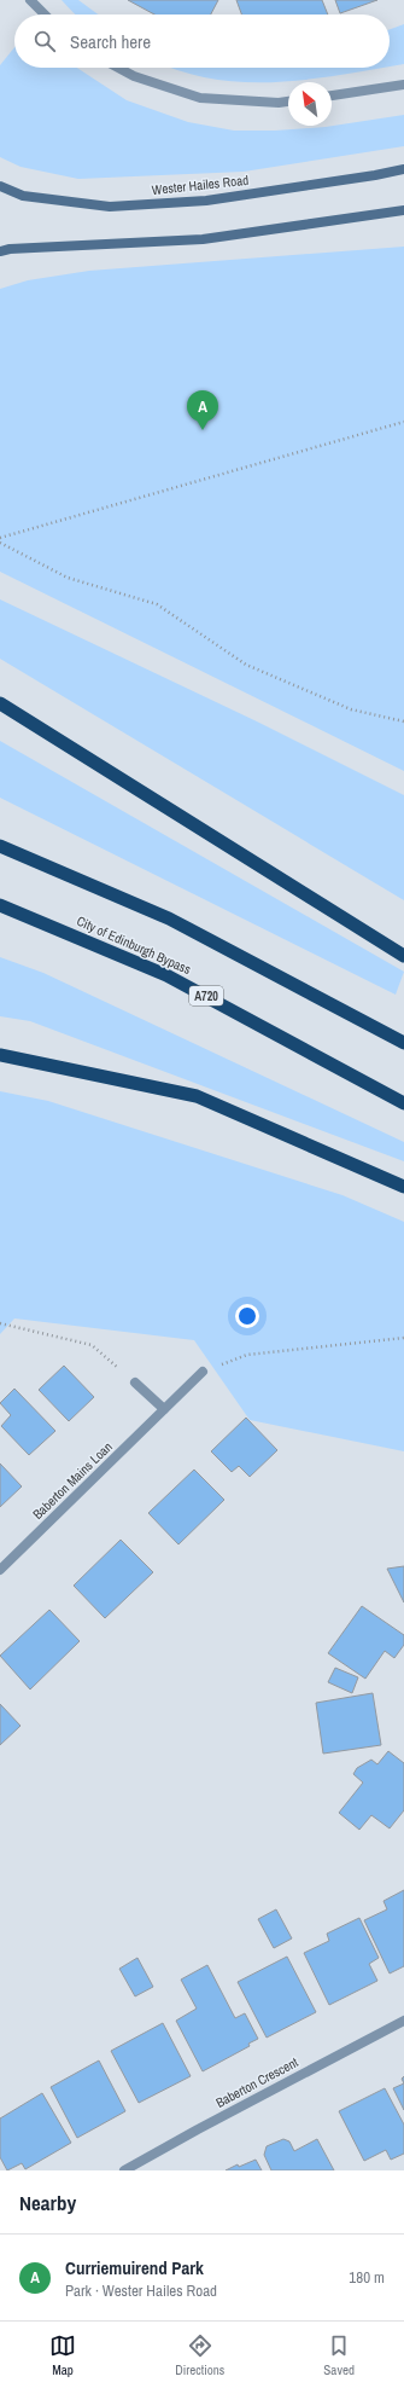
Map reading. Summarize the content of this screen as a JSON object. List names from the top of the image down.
{
  "streets": {
    "highway": ["City of Edinburgh Bypass", "A720"],
    "main road": ["Wester Hailes Road"],
    "street": ["Baberton Mains Loan", "Baberton Crescent"]
  },
  "north": "top left",
  "page": {
    "search": "Search here",
    "pins": "A",
    "heading": "Nearby",
    "list": [
      {
        "mark": "A",
        "name": "Curriemuirend Park",
        "note": "Park · Wester Hailes Road",
        "value": "180 m"
      }
    ],
    "nav": ["Map", "Directions", "Saved"]
  }
}
